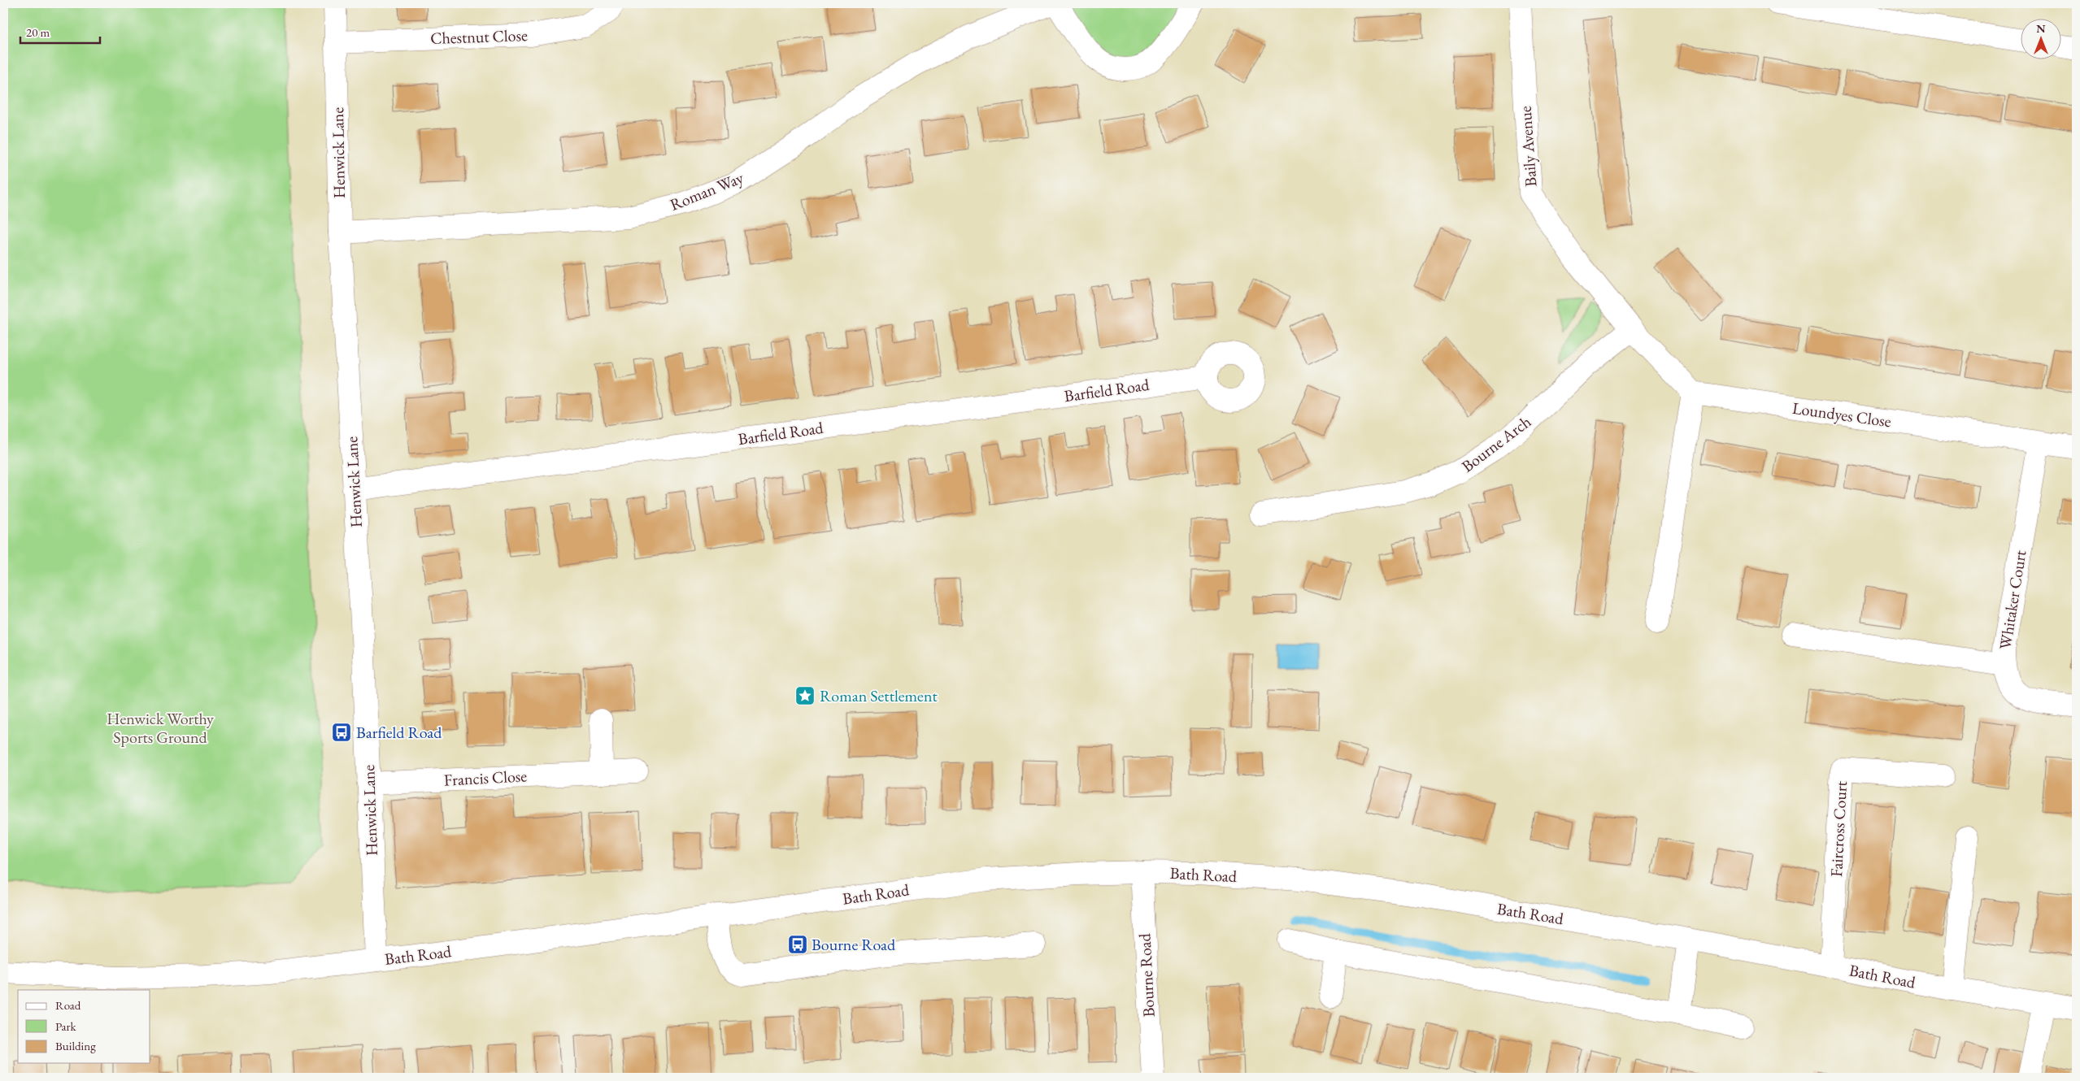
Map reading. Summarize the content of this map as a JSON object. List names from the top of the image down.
{
  "streets": {
    "street": [
      "Chestnut Close",
      "Baily Avenue",
      "Henwick Lane",
      "Roman Way",
      "Barfield Road",
      "Loundyes Close",
      "Bourne Arch",
      "Whitaker Court",
      "Francis Close",
      "Faircross Court",
      "Bath Road",
      "Bourne Road"
    ]
  },
  "crossings": [
    ["Chestnut Close", "Henwick Lane"],
    ["Baily Avenue", "Bourne Arch"],
    ["Henwick Lane", "Roman Way"],
    ["Henwick Lane", "Barfield Road"],
    ["Henwick Lane", "Francis Close"],
    ["Henwick Lane", "Bath Road"],
    ["Loundyes Close", "Whitaker Court"],
    ["Faircross Court", "Bath Road"],
    ["Bath Road", "Bourne Road"]
  ],
  "parks": ["Henwick Worthy Sports Ground"],
  "places": {
    "place": ["Roman Settlement"],
    "bus stop": ["Barfield Road", "Bourne Road"]
  },
  "legend": ["Road", "Park", "Building"],
  "scale_bar": "20 m",
  "north": "top"
}
